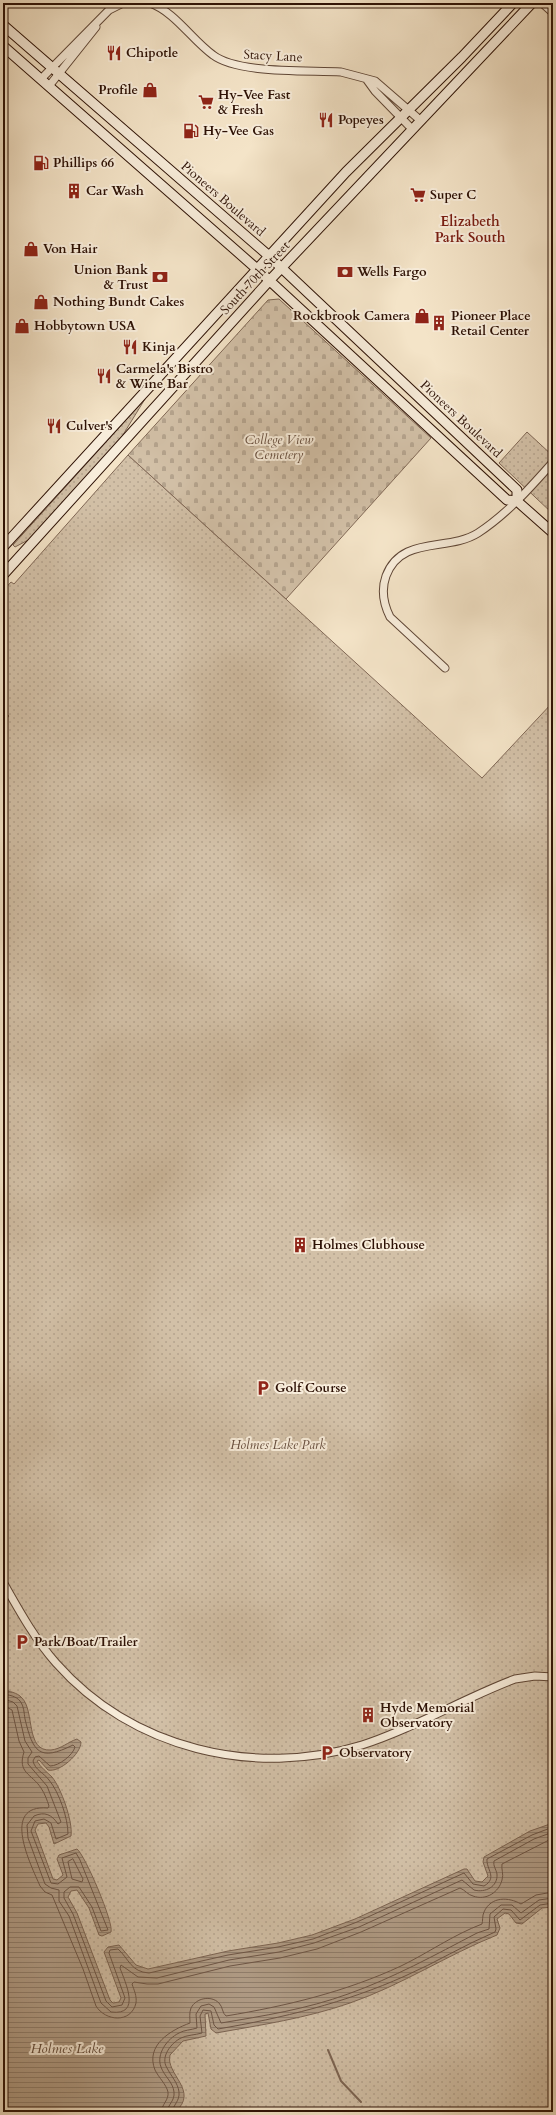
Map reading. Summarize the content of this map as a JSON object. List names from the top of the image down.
{
  "streets": {
    "main road": ["Pioneers Boulevard", "South 70th Street"],
    "street": ["Stacy Lane"]
  },
  "crossings": [
    ["Stacy Lane", "South 70th Street"],
    ["Pioneers Boulevard", "South 70th Street"]
  ],
  "districts": ["Elizabeth Park South"],
  "water": ["Holmes Lake"],
  "parks": ["College View Cemetery", "Holmes Lake Park"],
  "places": {
    "restaurant": [
      "Chipotle",
      "Popeyes",
      "Kinja",
      "Carmela's Bistro & Wine Bar",
      "Culver's"
    ],
    "shop": [
      "Profile",
      "Von Hair",
      "Nothing Bundt Cakes",
      "Rockbrook Camera",
      "Hobbytown USA"
    ],
    "supermarket": ["Hy-Vee Fast & Fresh", "Super C"],
    "fuel station": ["Hy-Vee Gas", "Phillips 66"],
    "building": [
      "Car Wash",
      "Pioneer Place Retail Center",
      "Holmes Clubhouse",
      "Hyde Memorial Observatory"
    ],
    "bank": ["Wells Fargo", "Union Bank & Trust"],
    "parking": ["Golf Course", "Park/Boat/Trailer", "Observatory"]
  }
}
